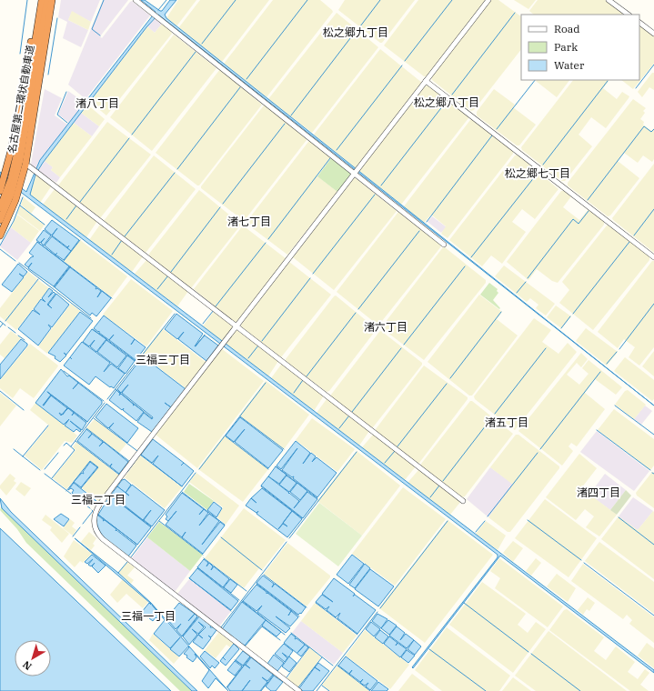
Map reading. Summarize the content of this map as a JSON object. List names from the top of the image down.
{
  "streets": {
    "highway": ["名古屋第二環状自動車道"]
  },
  "districts": [
    "松之郷九丁目",
    "松之郷八丁目",
    "渚八丁目",
    "松之郷七丁目",
    "渚七丁目",
    "渚六丁目",
    "三福三丁目",
    "渚五丁目",
    "渚四丁目",
    "三福二丁目",
    "三福一丁目"
  ],
  "legend": ["Road", "Park", "Water"],
  "north": "bottom left"
}
